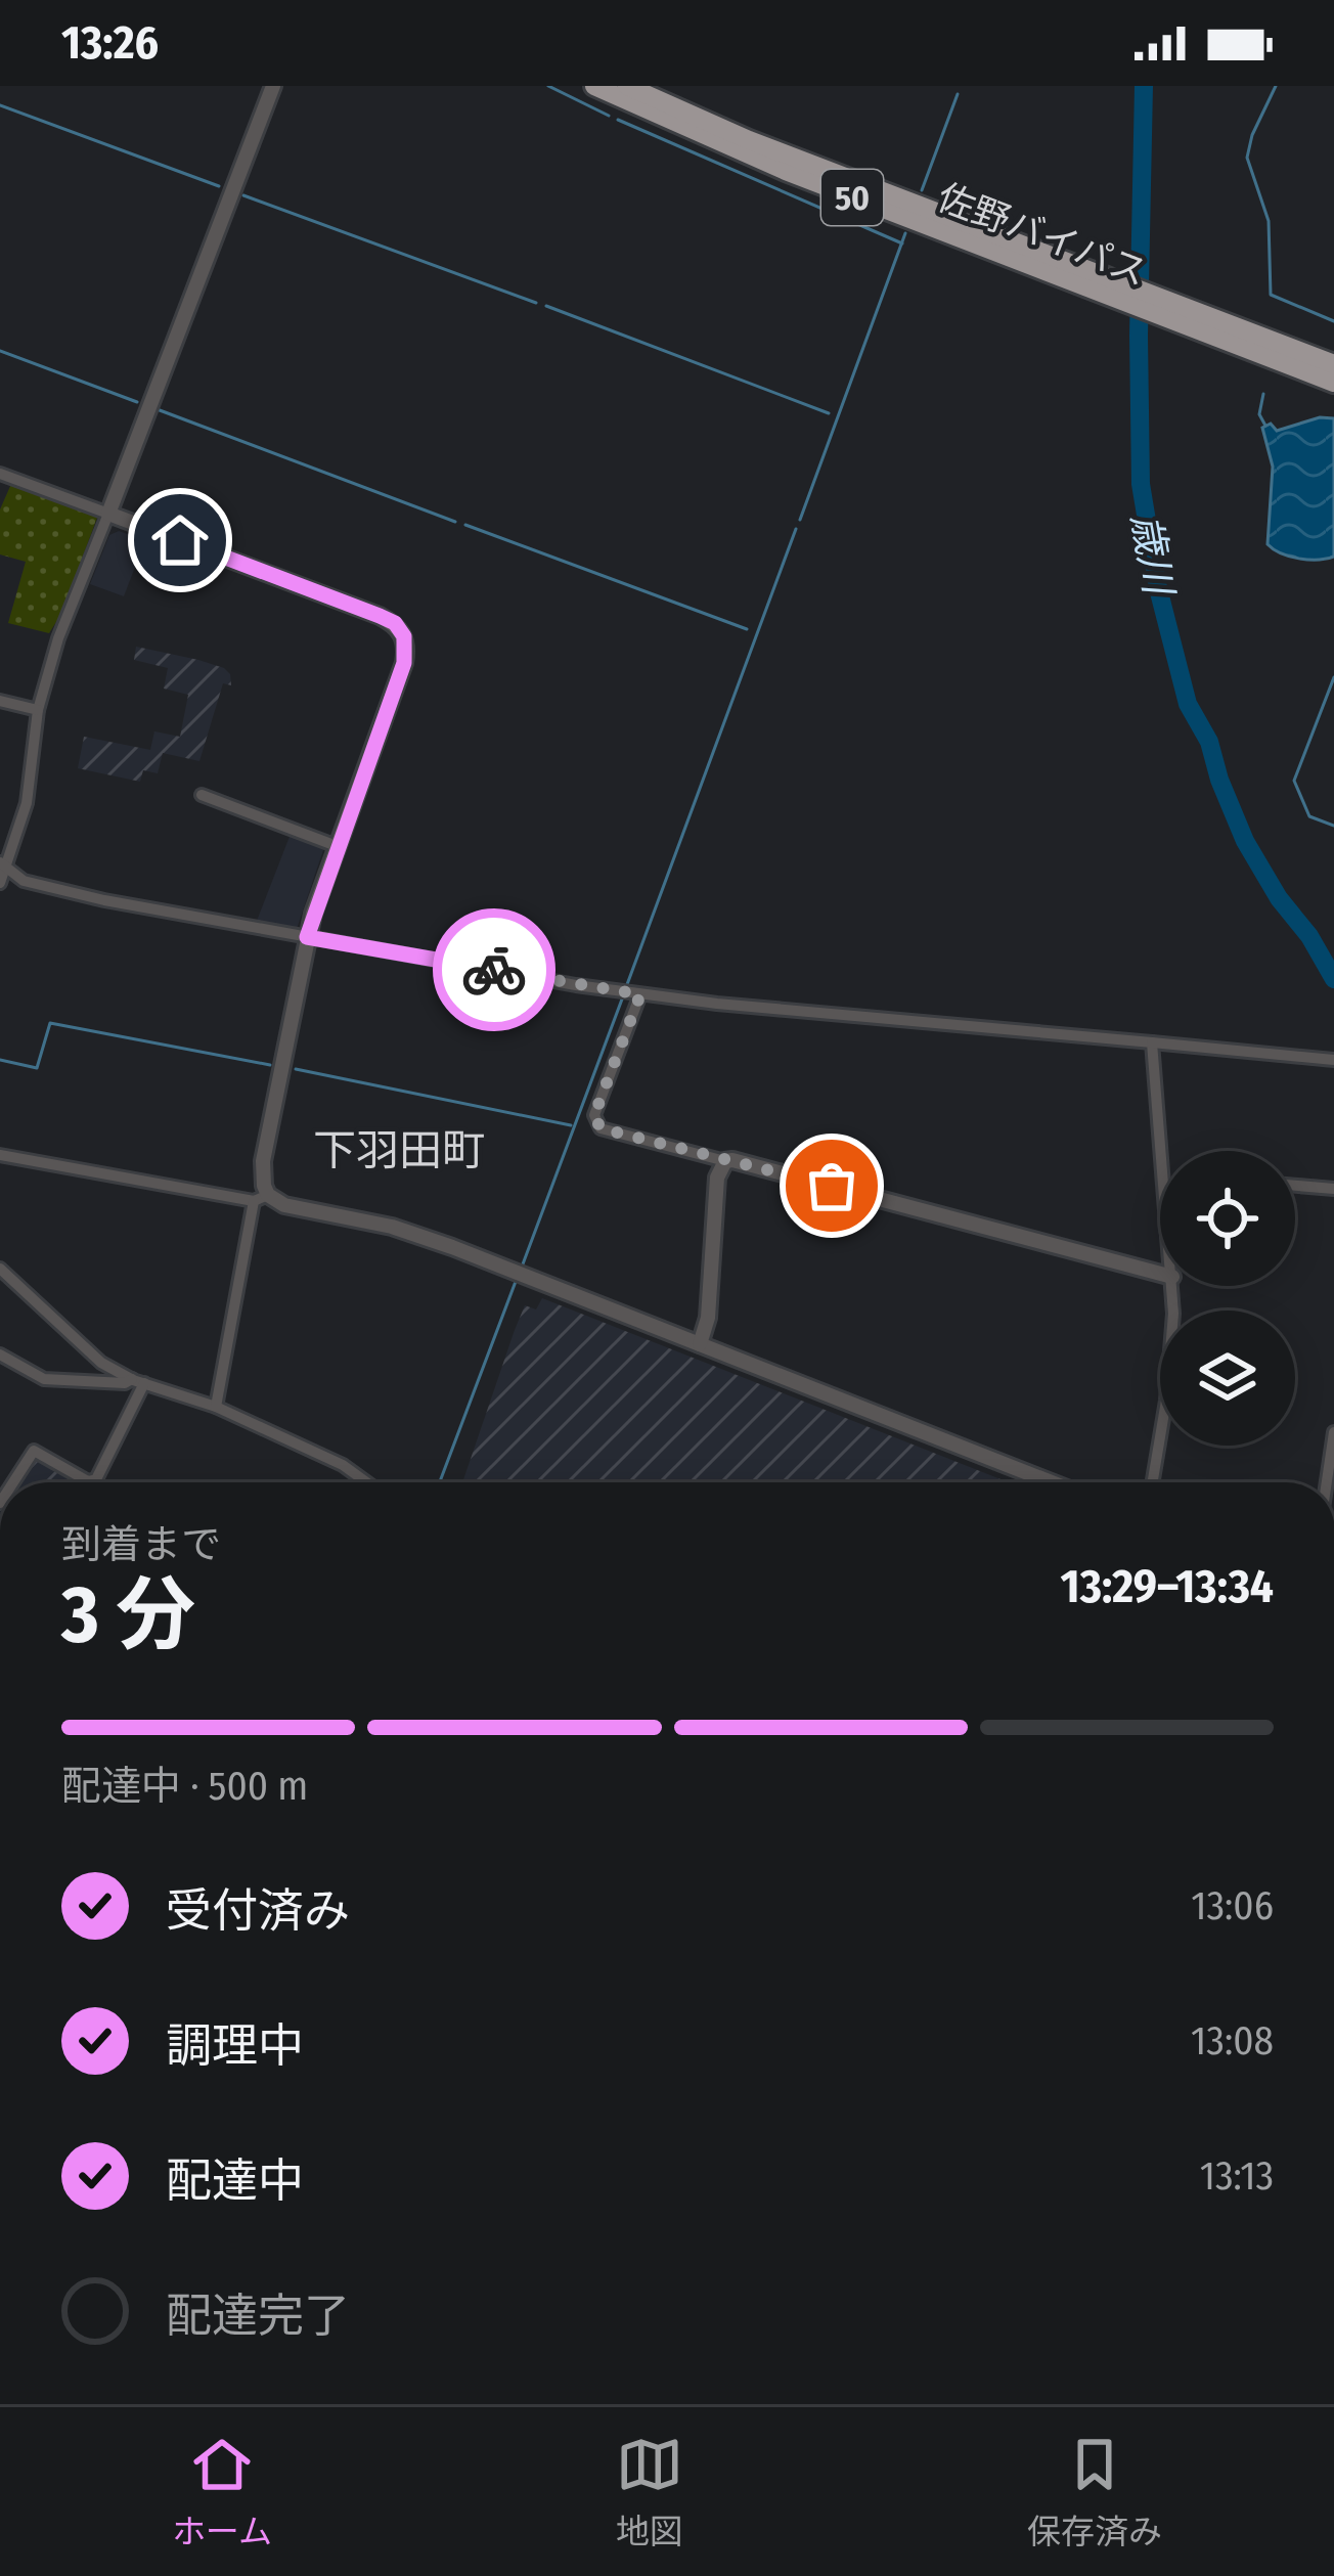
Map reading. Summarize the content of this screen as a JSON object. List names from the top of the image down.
{
  "streets": {
    "highway": ["50", "佐野バイパス"]
  },
  "districts": ["下羽田町"],
  "water": ["歳川"],
  "page": {
    "status": "13:26",
    "heading": ["3 分", "到着まで", "13:29–13:34"],
    "bar": "配達中 · 500 m",
    "list": [
      ["受付済み", "13:06"],
      ["調理中", "13:08"],
      ["配達中", "13:13"],
      "配達完了"
    ],
    "tabs": ["ホーム", "地図", "保存済み"]
  }
}
